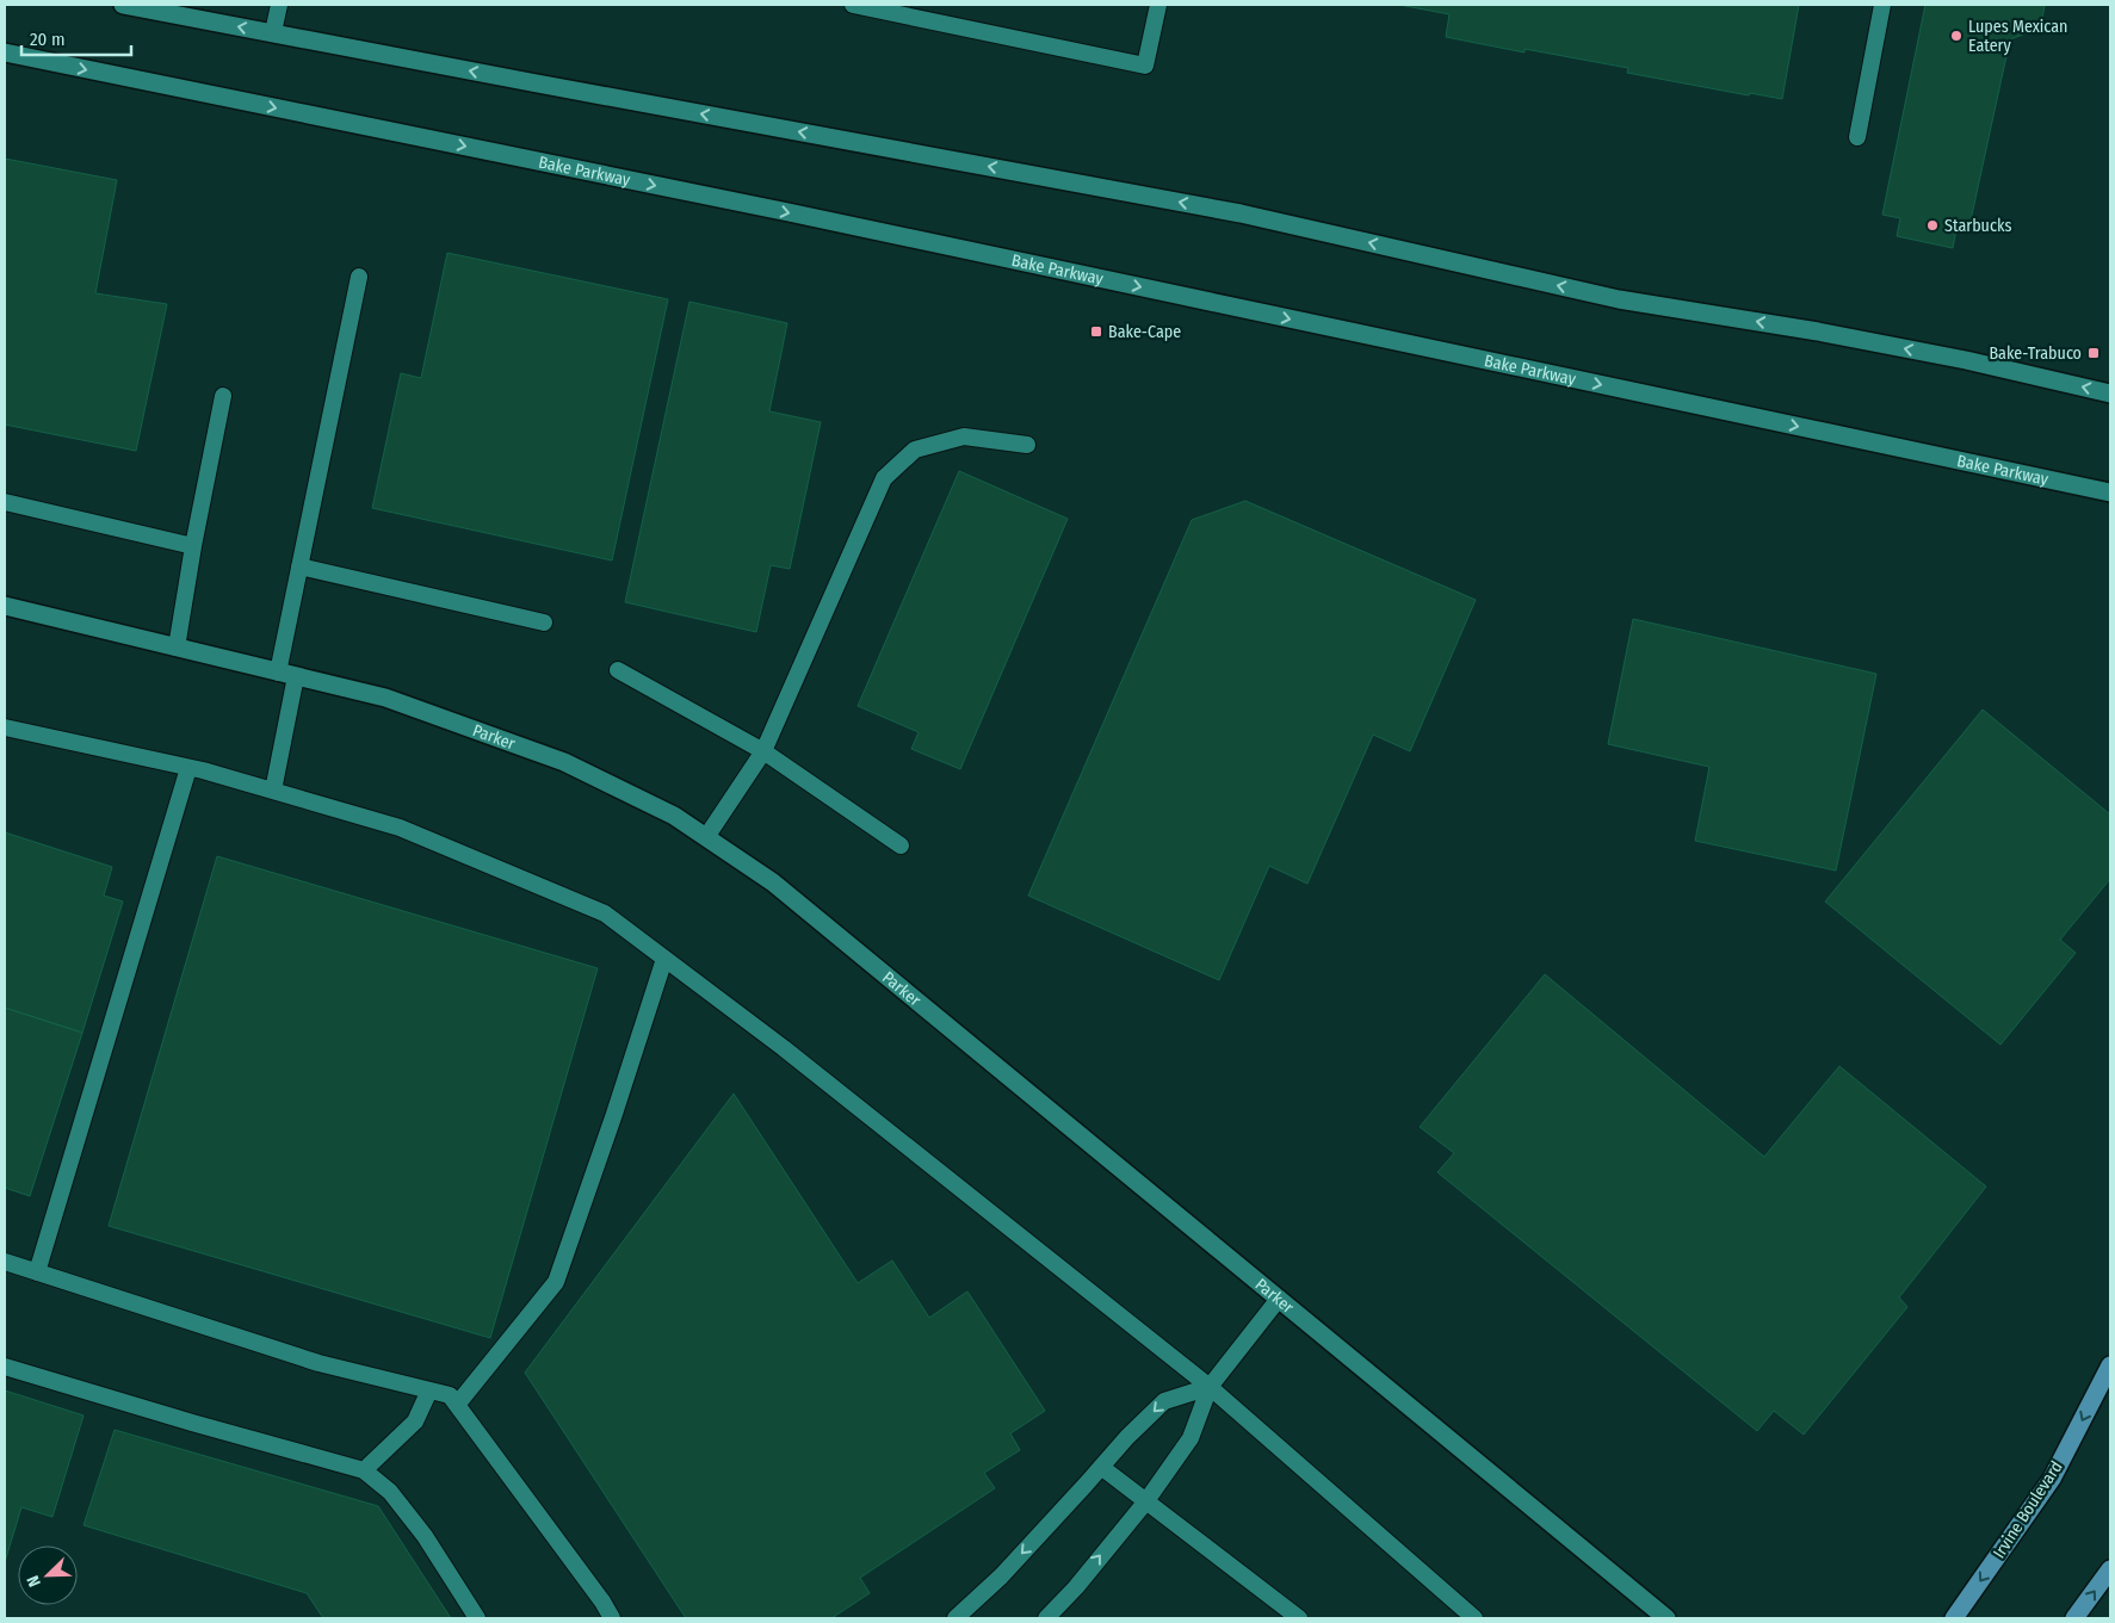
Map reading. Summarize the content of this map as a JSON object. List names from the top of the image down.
{
  "streets": {
    "main road": ["Bake Parkway", "Parker", "Irvine Boulevard"]
  },
  "one_way": ["Irvine Boulevard"],
  "places": {
    "other": ["Lupes Mexican Eatery", "Starbucks"],
    "transit": ["Bake-Cape", "Bake-Trabuco"]
  },
  "scale_bar": "20 m",
  "north": "bottom left"
}
